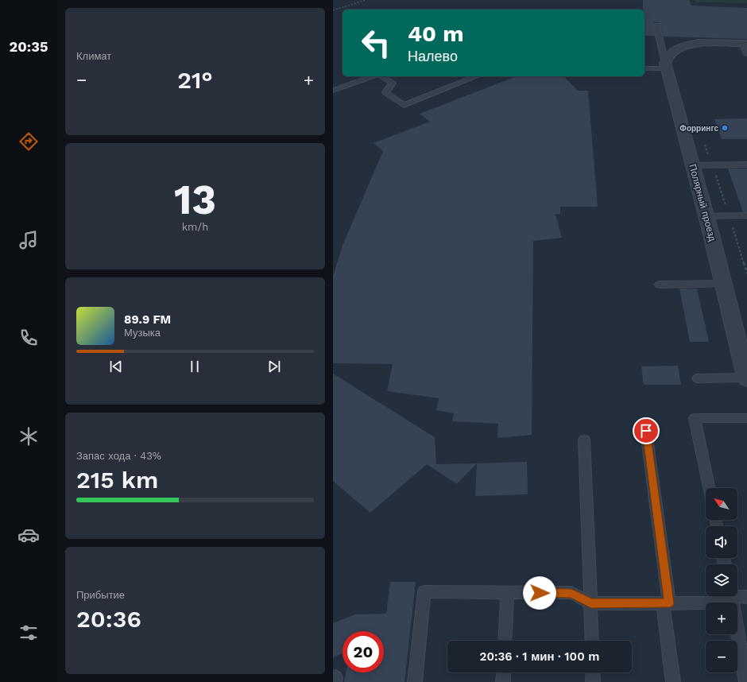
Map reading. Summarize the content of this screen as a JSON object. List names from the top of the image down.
{
  "streets": {
    "street": ["Полярный проезд"]
  },
  "places": ["Форрингс"],
  "north": "top left",
  "page": {
    "tabs": "20:35",
    "tile": [
      "Климат",
      ["13", "km/h"],
      ["Запас хода · 43%", "215 km"],
      ["Прибытие", "20:36"]
    ],
    "turn": ["40 m", "Налево"],
    "heat": ["−", "21°", "+"],
    "song": ["89.9 FM", "Музыка"],
    "map_buttons": ["+", "−"],
    "limit": "20",
    "trip": "20:36 · 1 мин · 100 m"
  }
}
